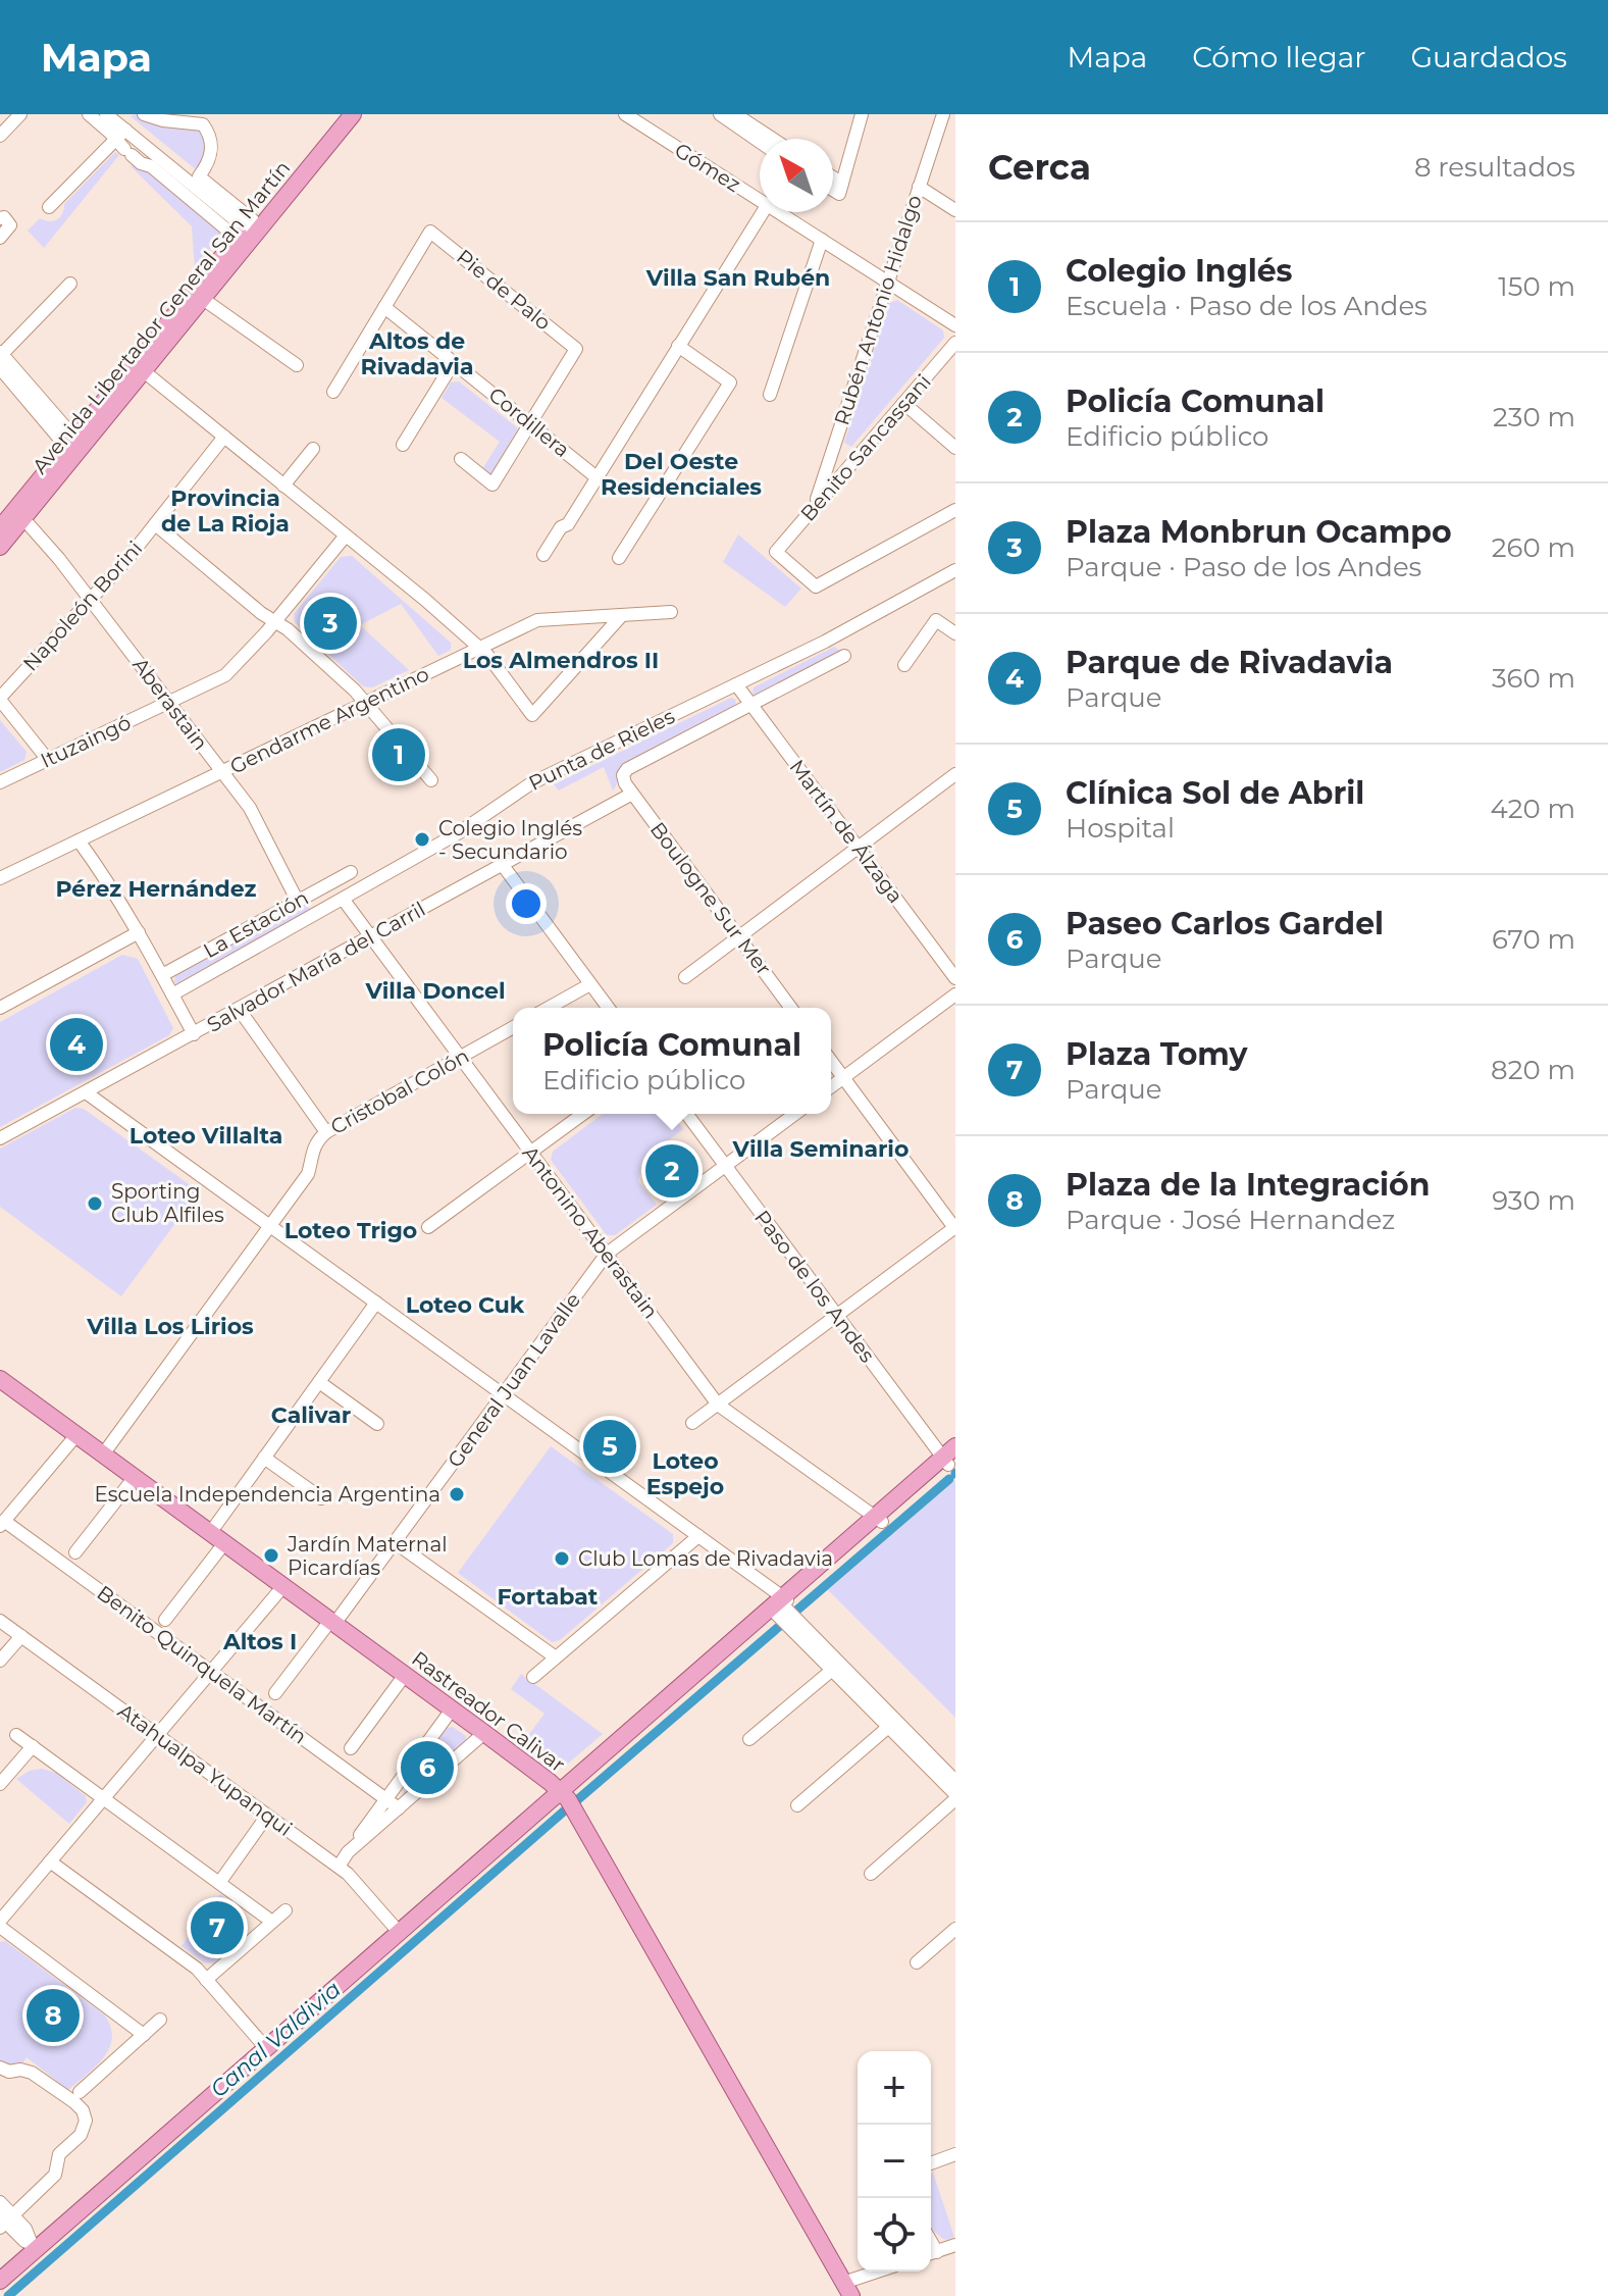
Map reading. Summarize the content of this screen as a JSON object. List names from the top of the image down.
{
  "streets": {
    "main road": ["Avenida Libertador General San Martín", "Rastreador Calivar"],
    "street": [
      "Gómez",
      "Pie de Palo",
      "Rubén Antonio Hidalgo",
      "Cordillera",
      "Benito Sancassani",
      "Napoleón Borini",
      "Aberastain",
      "Gendarme Argentino",
      "Ituzaingó",
      "Punta de Rieles",
      "Martín de Álzaga",
      "Boulogne Sur Mer",
      "La Estación",
      "Salvador María del Carril",
      "Cristobal Colón",
      "Antonino Aberastain",
      "Paso de los Andes",
      "General Juan Lavalle",
      "Benito Quinquela Martín",
      "Atahualpa Yupanqui"
    ]
  },
  "crossings": [
    ["Gómez", "Rubén Antonio Hidalgo"],
    ["Pie de Palo", "Cordillera"],
    ["Rubén Antonio Hidalgo", "Benito Sancassani"],
    ["Avenida Libertador General San Martín", "Aberastain"],
    ["Napoleón Borini", "Aberastain"],
    ["Aberastain", "Gendarme Argentino"],
    ["Aberastain", "Ituzaingó"],
    ["Aberastain", "Punta de Rieles"],
    ["Aberastain", "La Estación"],
    ["Punta de Rieles", "Martín de Álzaga"],
    ["Punta de Rieles", "Antonino Aberastain"],
    ["Martín de Álzaga", "Salvador María del Carril"],
    ["Boulogne Sur Mer", "Salvador María del Carril"],
    ["Salvador María del Carril", "Antonino Aberastain"],
    ["Cristobal Colón", "Antonino Aberastain"],
    ["Cristobal Colón", "Rastreador Calivar"],
    ["Antonino Aberastain", "General Juan Lavalle"],
    ["Paso de los Andes", "General Juan Lavalle"],
    ["General Juan Lavalle", "Rastreador Calivar"]
  ],
  "districts": [
    "Villa San Rubén",
    "Altos de Rivadavia",
    "Del Oeste Residenciales",
    "Provincia de La Rioja",
    "Los Almendros II",
    "Pérez Hernández",
    "Villa Doncel",
    "Loteo Villalta",
    "Villa Seminario",
    "Loteo Trigo",
    "Loteo Cuk",
    "Villa Los Lirios",
    "Calivar",
    "Loteo Espejo",
    "Fortabat",
    "Altos I"
  ],
  "water": ["Canal Valdivia"],
  "places": [
    "Colegio Inglés - Secundario",
    "Sporting Club Alfiles",
    "Escuela Independencia Argentina",
    "Jardín Maternal Picardías",
    "Club Lomas de Rivadavia"
  ],
  "north": "top left",
  "page": {
    "header": "Mapa",
    "nav": ["Mapa", "Cómo llegar", "Guardados"],
    "heading": ["Cerca", "8 resultados"],
    "list": [
      {
        "mark": "1",
        "name": "Colegio Inglés",
        "note": "Escuela · Paso de los Andes",
        "value": "150 m"
      },
      {
        "mark": "2",
        "name": "Policía Comunal",
        "note": "Edificio público",
        "value": "230 m"
      },
      {
        "mark": "3",
        "name": "Plaza Monbrun Ocampo",
        "note": "Parque · Paso de los Andes",
        "value": "260 m"
      },
      {
        "mark": "4",
        "name": "Parque de Rivadavia",
        "note": "Parque",
        "value": "360 m"
      },
      {
        "mark": "5",
        "name": "Clínica Sol de Abril",
        "note": "Hospital",
        "value": "420 m"
      },
      {
        "mark": "6",
        "name": "Paseo Carlos Gardel",
        "note": "Parque",
        "value": "670 m"
      },
      {
        "mark": "7",
        "name": "Plaza Tomy",
        "note": "Parque",
        "value": "820 m"
      },
      {
        "mark": "8",
        "name": "Plaza de la Integración",
        "note": "Parque · José Hernandez",
        "value": "930 m"
      }
    ],
    "pins": [
      "3",
      "1",
      "4",
      "2",
      "5",
      "6",
      "7",
      "8"
    ],
    "popup": ["Policía Comunal", "Edificio público"],
    "map_buttons": ["+", "−"]
  }
}
